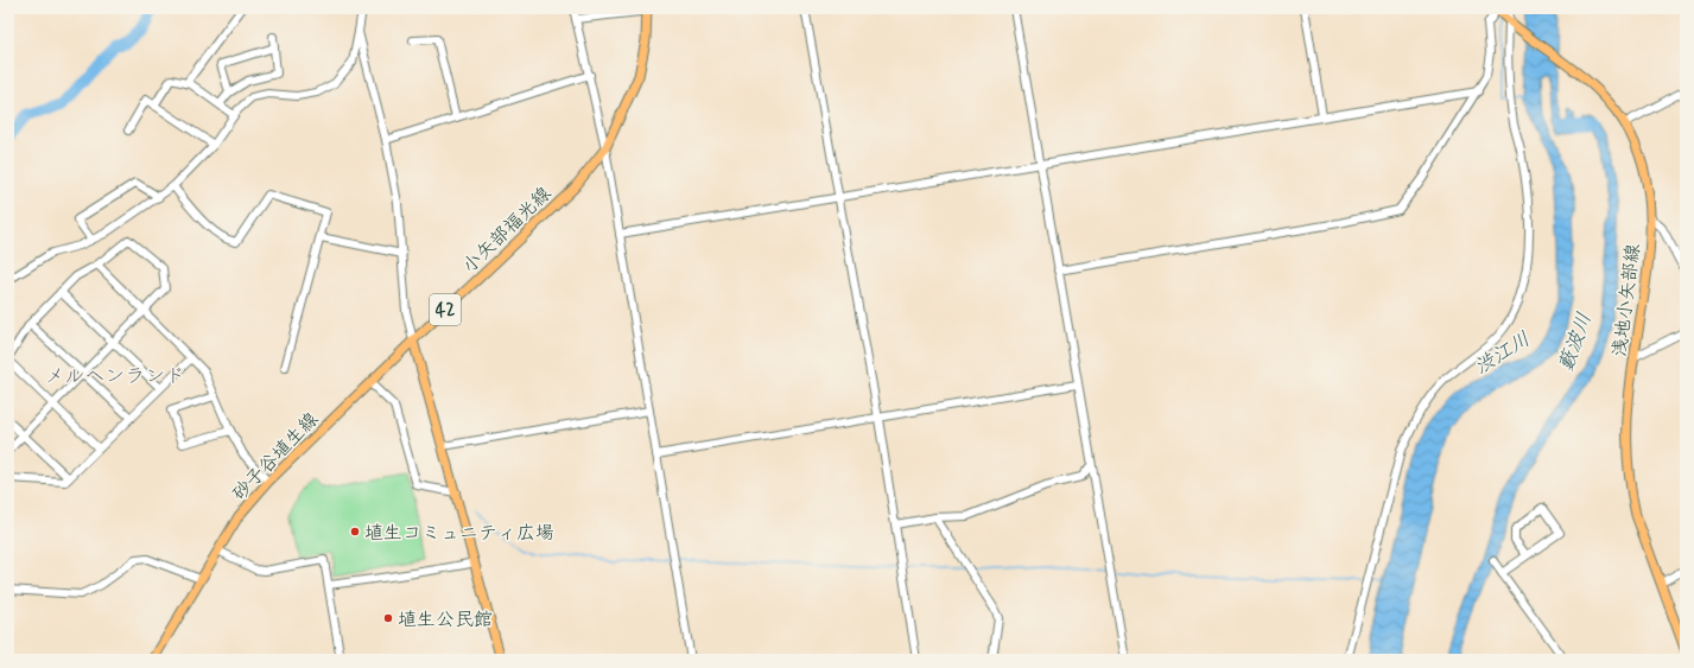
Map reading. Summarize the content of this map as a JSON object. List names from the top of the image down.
{
  "streets": {
    "main road": [
      "小矢部福光線",
      "浅地小矢部線",
      "42",
      "砂子谷埴生線"
    ]
  },
  "crossings": [
    ["小矢部福光線", "42"],
    ["小矢部福光線", "砂子谷埴生線"],
    ["42", "砂子谷埴生線"]
  ],
  "districts": ["メルヘンランド"],
  "water": ["藪波川", "渋江川"],
  "places": ["埴生コミュニティ広場", "埴生公民館"]
}
